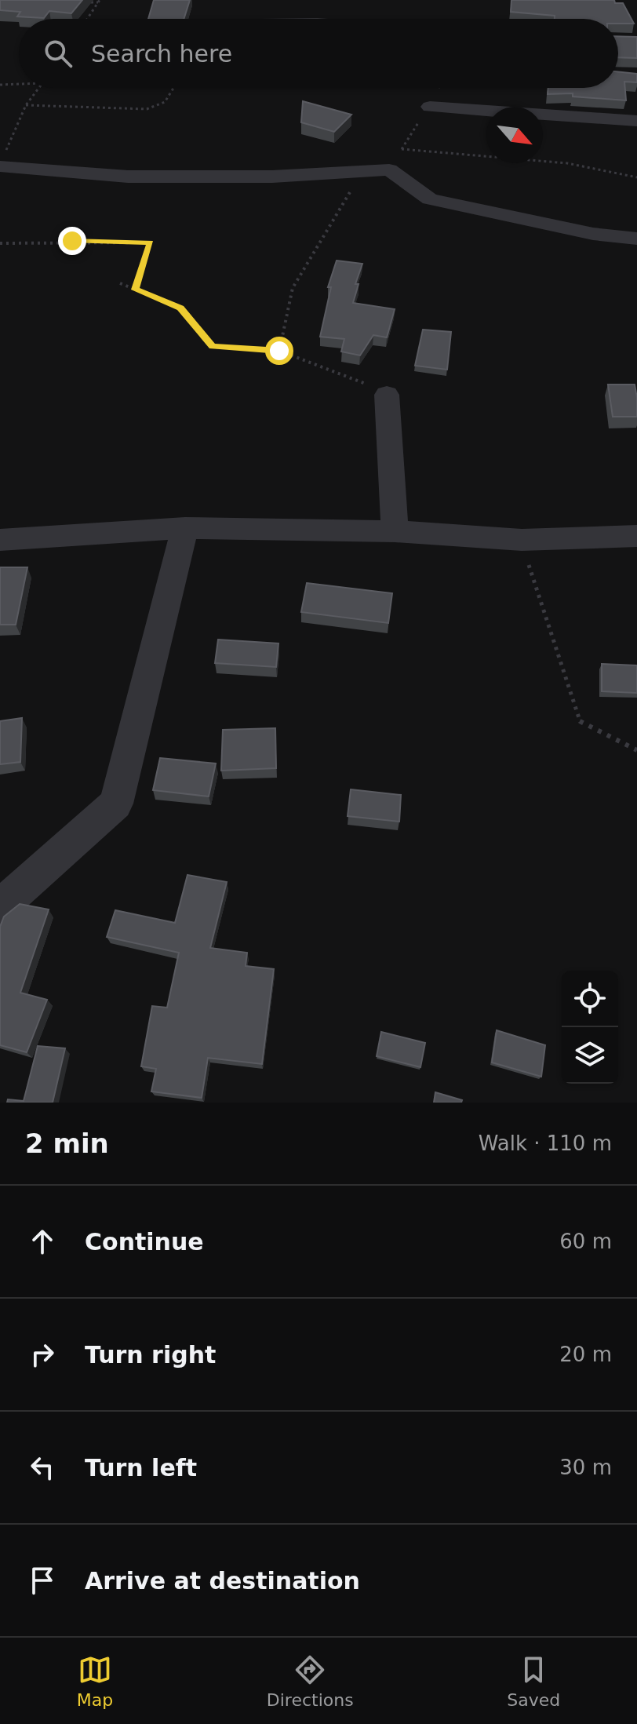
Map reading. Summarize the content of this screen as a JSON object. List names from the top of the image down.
{
  "north": "bottom right",
  "page": {
    "search": "Search here",
    "heading": ["2 min", "Walk · 110 m"],
    "list": [
      ["Continue", "60 m"],
      ["Turn right", "20 m"],
      ["Turn left", "30 m"],
      "Arrive at destination"
    ],
    "nav": ["Map", "Directions", "Saved"]
  }
}
